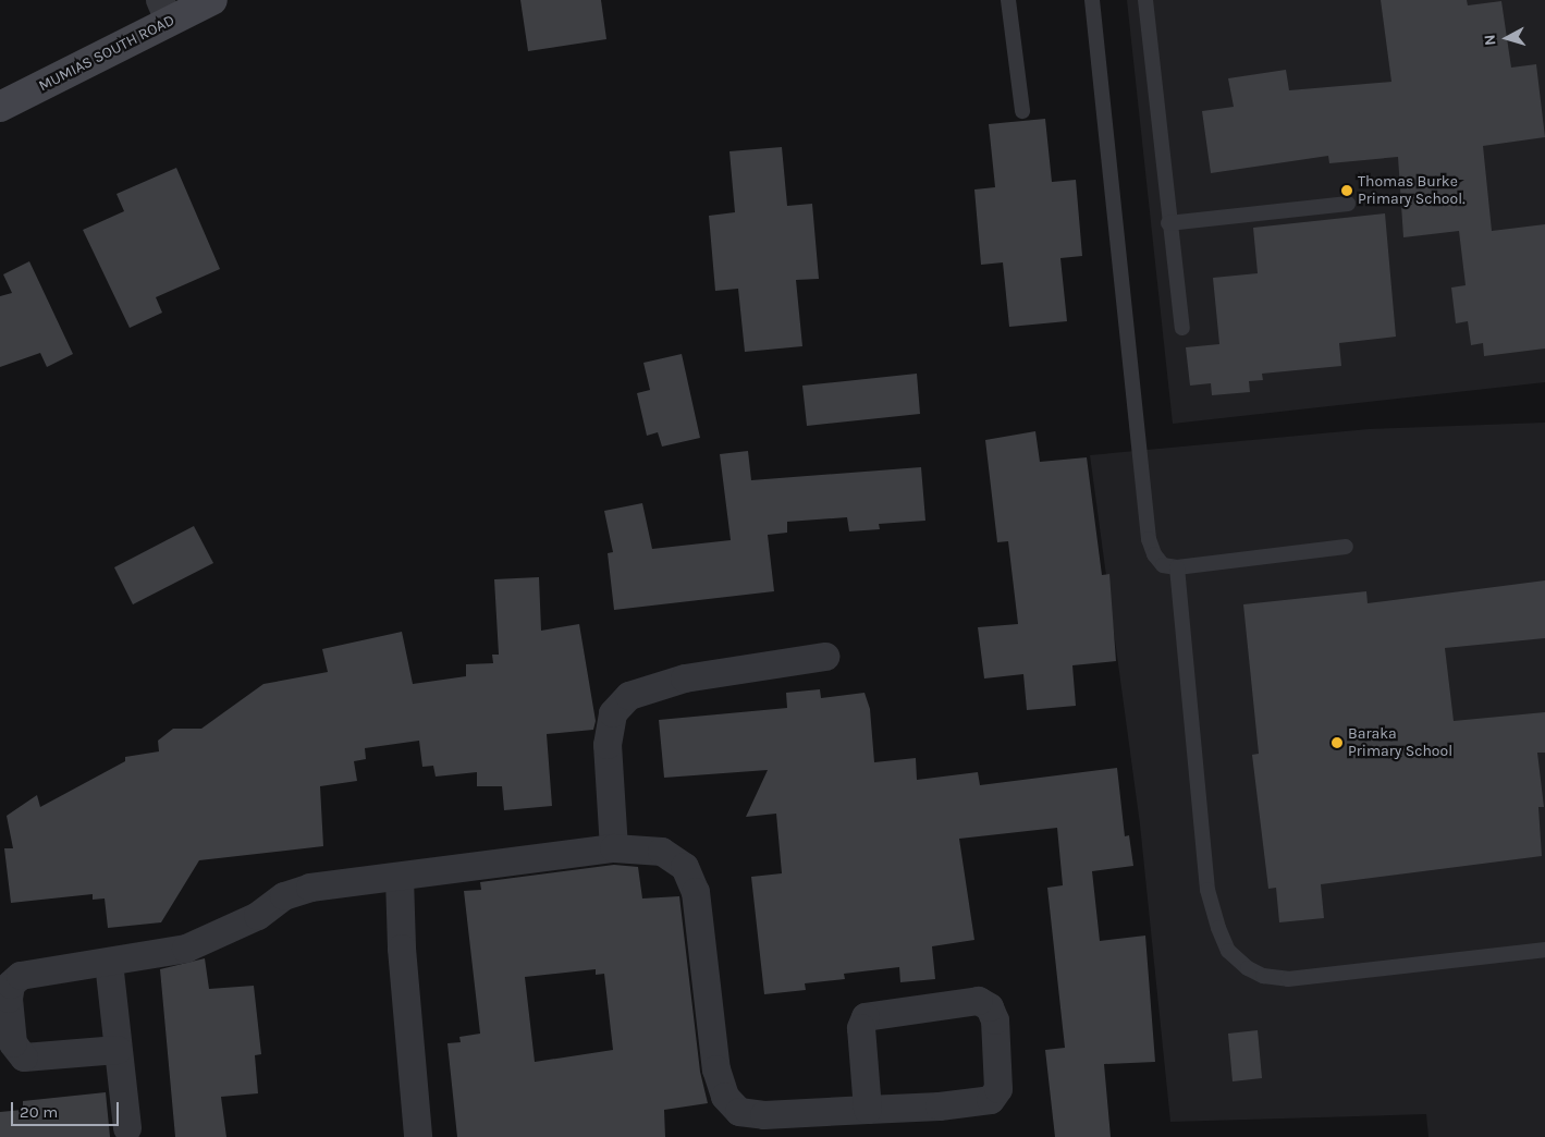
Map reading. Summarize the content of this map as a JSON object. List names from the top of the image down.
{
  "streets": {
    "main road": ["MUMIAS SOUTH ROAD"]
  },
  "places": ["Thomas Burke Primary School.", "Baraka Primary School"],
  "scale_bar": "20 m",
  "north": "left"
}
